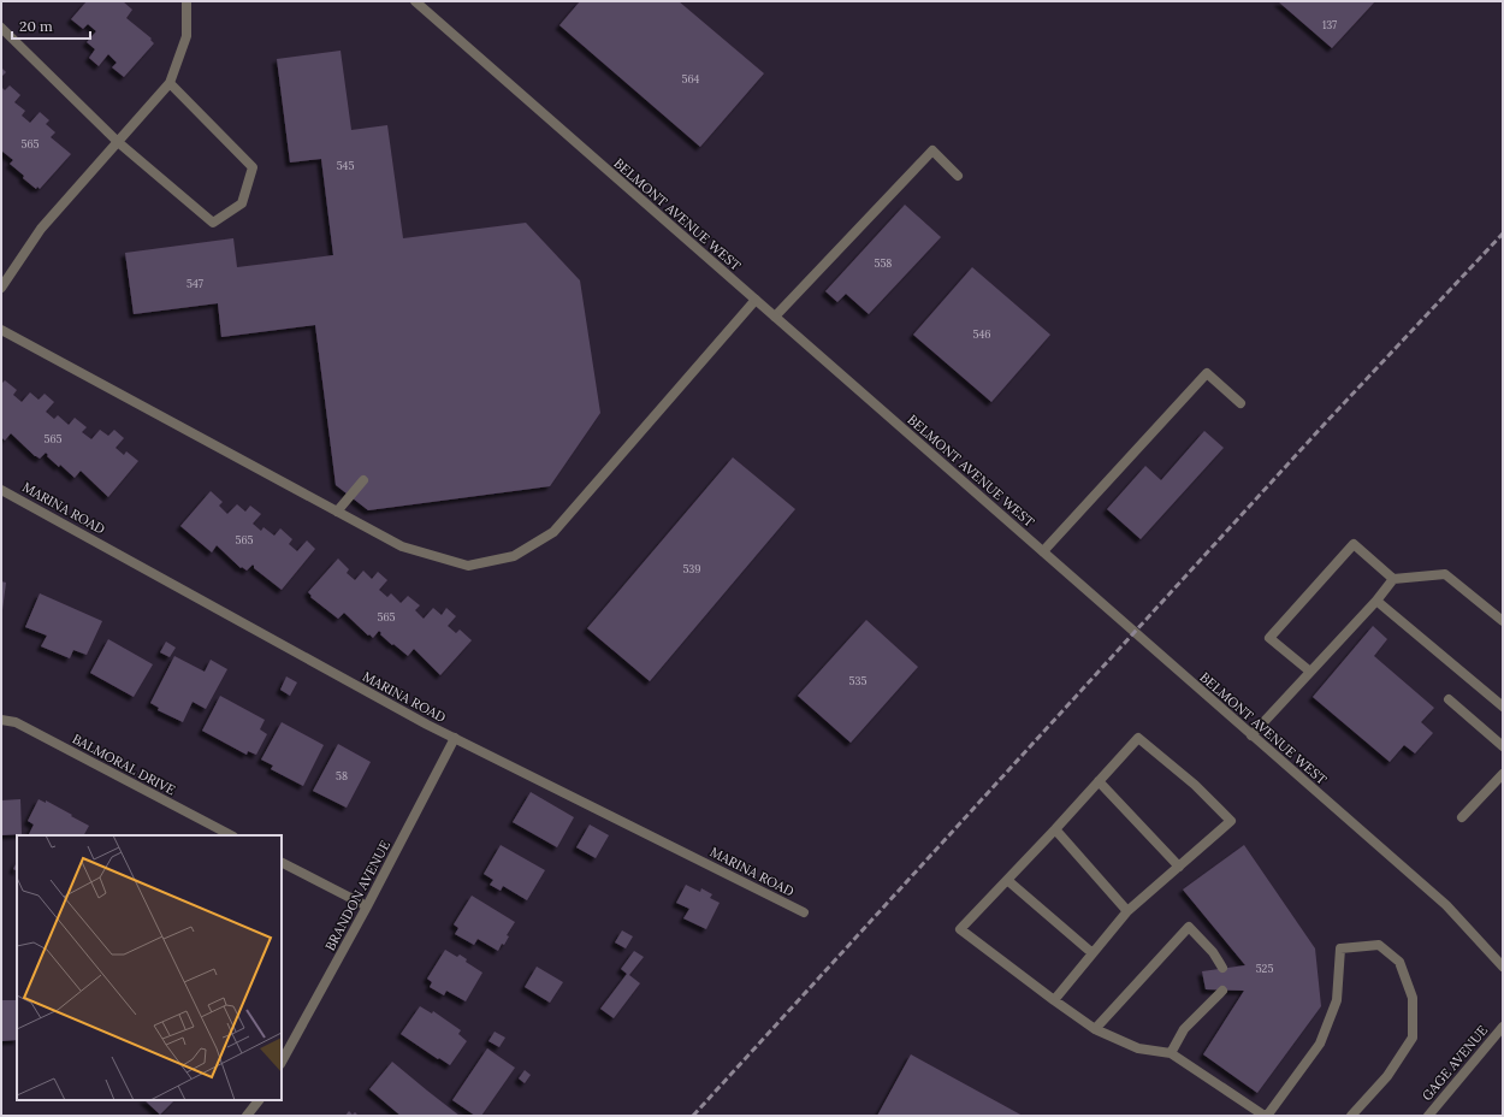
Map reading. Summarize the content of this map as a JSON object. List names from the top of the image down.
{
  "streets": {
    "street": [
      "BELMONT AVENUE WEST",
      "MARINA ROAD",
      "BALMORAL DRIVE",
      "BRANDON AVENUE",
      "GAGE AVENUE"
    ]
  },
  "crossings": [
    ["MARINA ROAD", "BRANDON AVENUE"]
  ],
  "house_numbers": [
    "137",
    "564",
    "565",
    "545",
    "558",
    "547",
    "546",
    "565",
    "565",
    "539",
    "565",
    "535",
    "58",
    "525"
  ],
  "scale_bar": "20 m"
}
